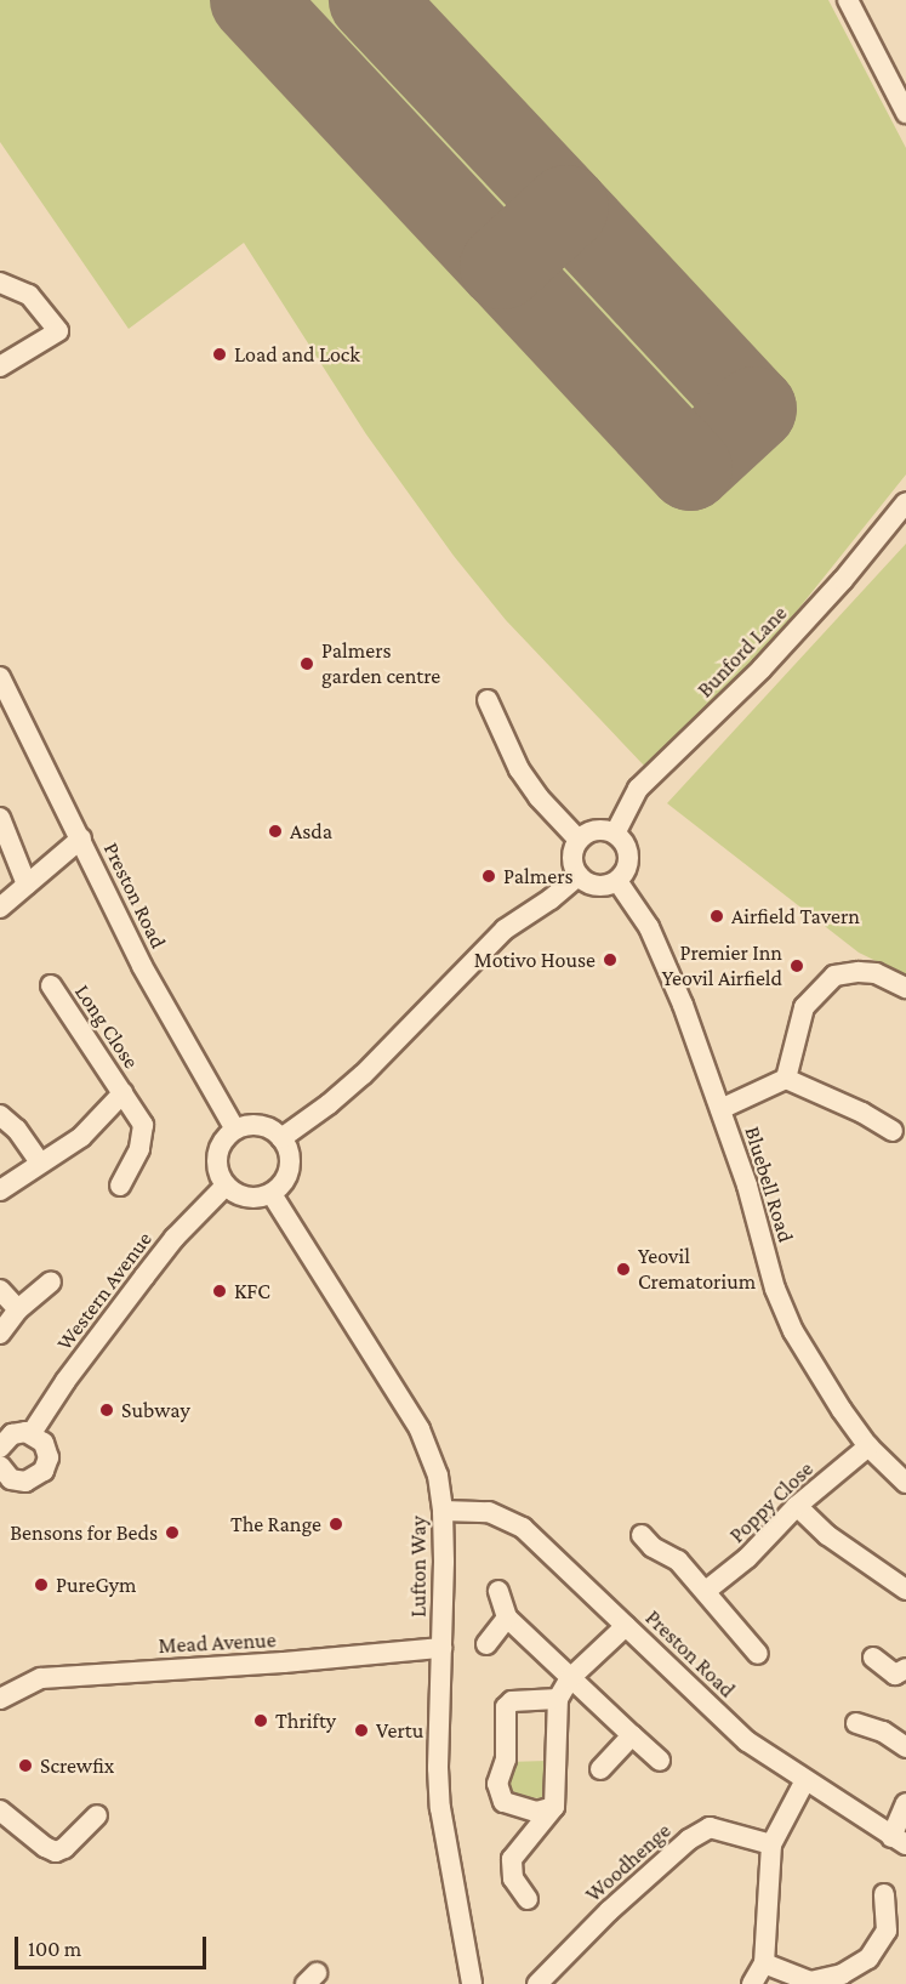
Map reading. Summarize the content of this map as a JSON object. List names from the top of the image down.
{
  "streets": {
    "street": [
      "Bunford Lane",
      "Preston Road",
      "Long Close",
      "Bluebell Road",
      "Western Avenue",
      "Poppy Close",
      "Lufton Way",
      "Mead Avenue",
      "Woodhenge"
    ]
  },
  "crossings": [
    ["Bunford Lane", "Bluebell Road"],
    ["Preston Road", "Western Avenue"],
    ["Preston Road", "Lufton Way"],
    ["Bluebell Road", "Poppy Close"],
    ["Western Avenue", "Lufton Way"],
    ["Lufton Way", "Mead Avenue"]
  ],
  "places": [
    "Load and Lock",
    "Palmers garden centre",
    "Asda",
    "Palmers",
    "Airfield Tavern",
    "Motivo House",
    "Premier Inn Yeovil Airfield",
    "Yeovil Crematorium",
    "KFC",
    "Subway",
    "The Range",
    "Bensons for Beds",
    "PureGym",
    "Thrifty",
    "Vertu",
    "Screwfix"
  ],
  "scale_bar": "100 m"
}
